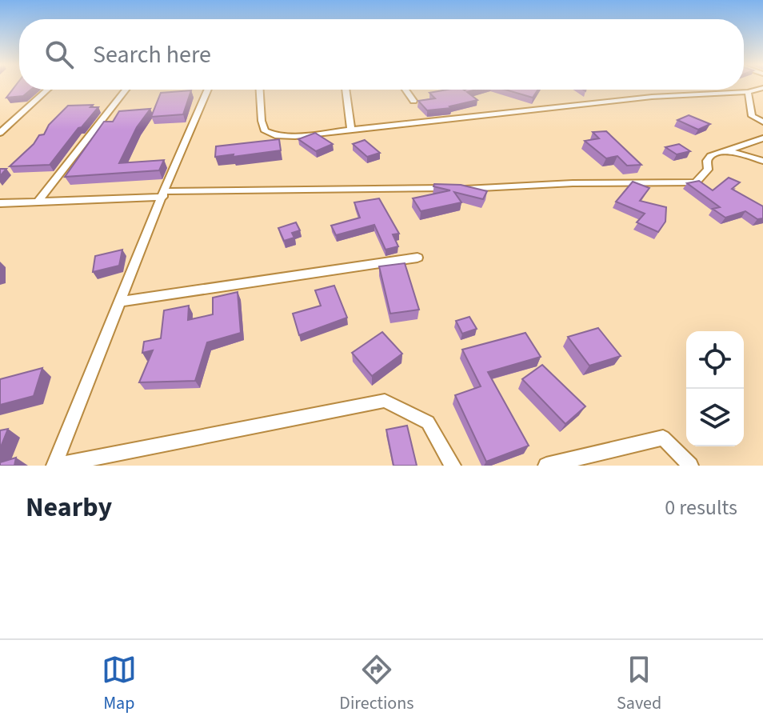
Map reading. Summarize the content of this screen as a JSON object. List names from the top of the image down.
{
  "page": {
    "search": "Search here",
    "heading": ["Nearby", "0 results"],
    "nav": ["Map", "Directions", "Saved"]
  }
}
